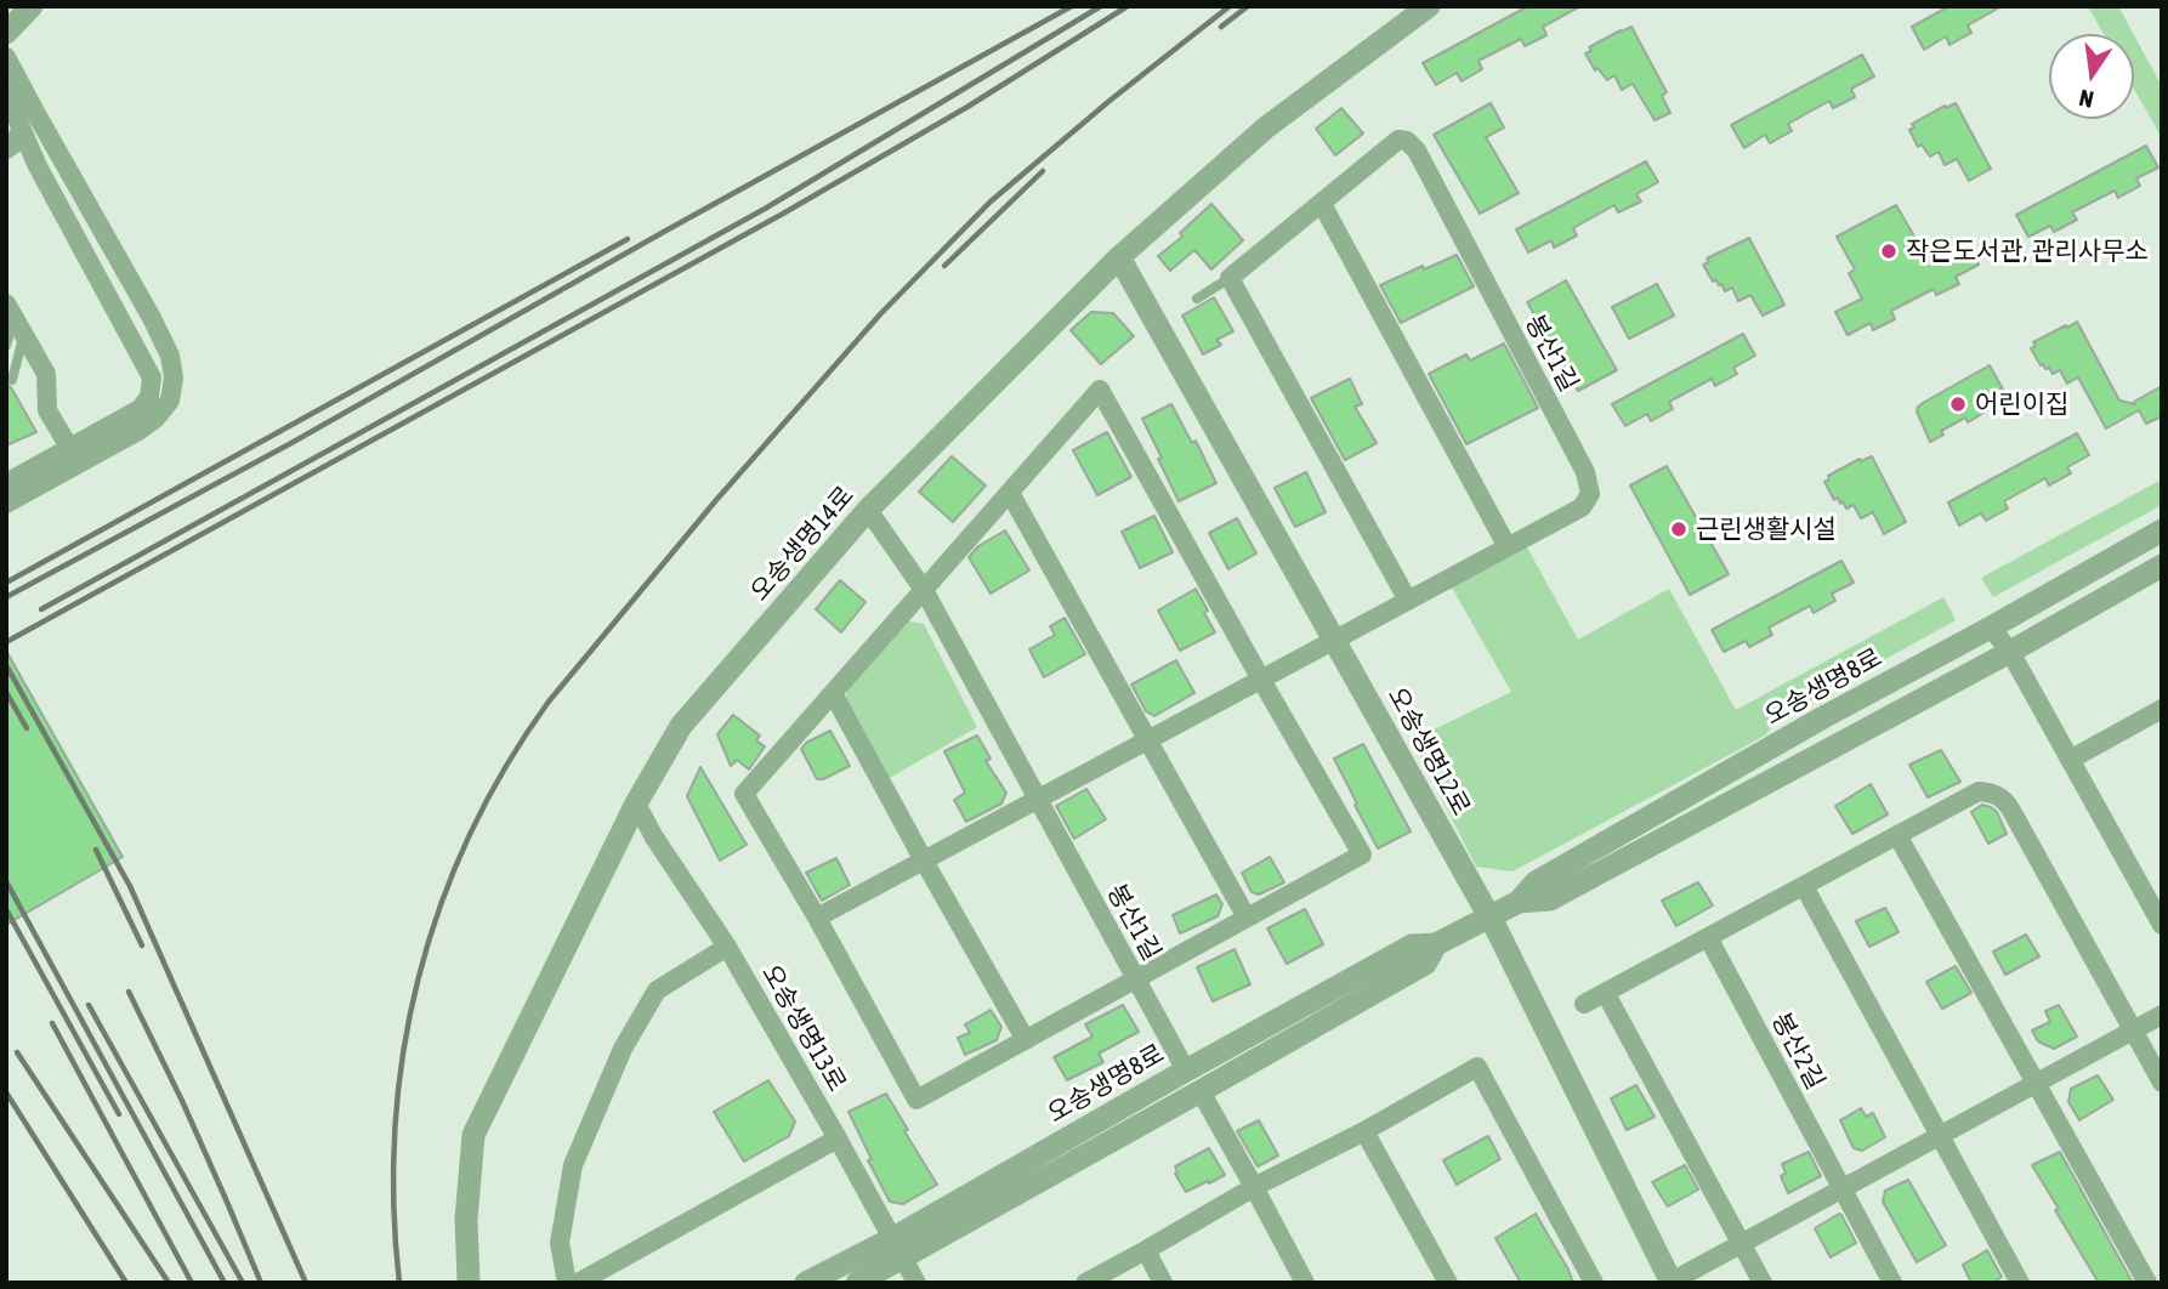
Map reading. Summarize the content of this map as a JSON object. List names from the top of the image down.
{
  "streets": {
    "street": [
      "봉산1길",
      "오송생명14로",
      "오송생명8로",
      "오송생명12로",
      "오송생명13로",
      "봉산2길"
    ]
  },
  "crossings": [
    ["봉산1길", "오송생명14로"],
    ["봉산1길", "오송생명8로"],
    ["봉산1길", "오송생명12로"],
    ["오송생명14로", "오송생명12로"],
    ["오송생명14로", "오송생명13로"],
    ["오송생명8로", "오송생명12로"],
    ["오송생명8로", "오송생명13로"]
  ],
  "places": ["작은도서관, 관리사무소", "어린이집", "근린생활시설"],
  "north": "bottom"
}
